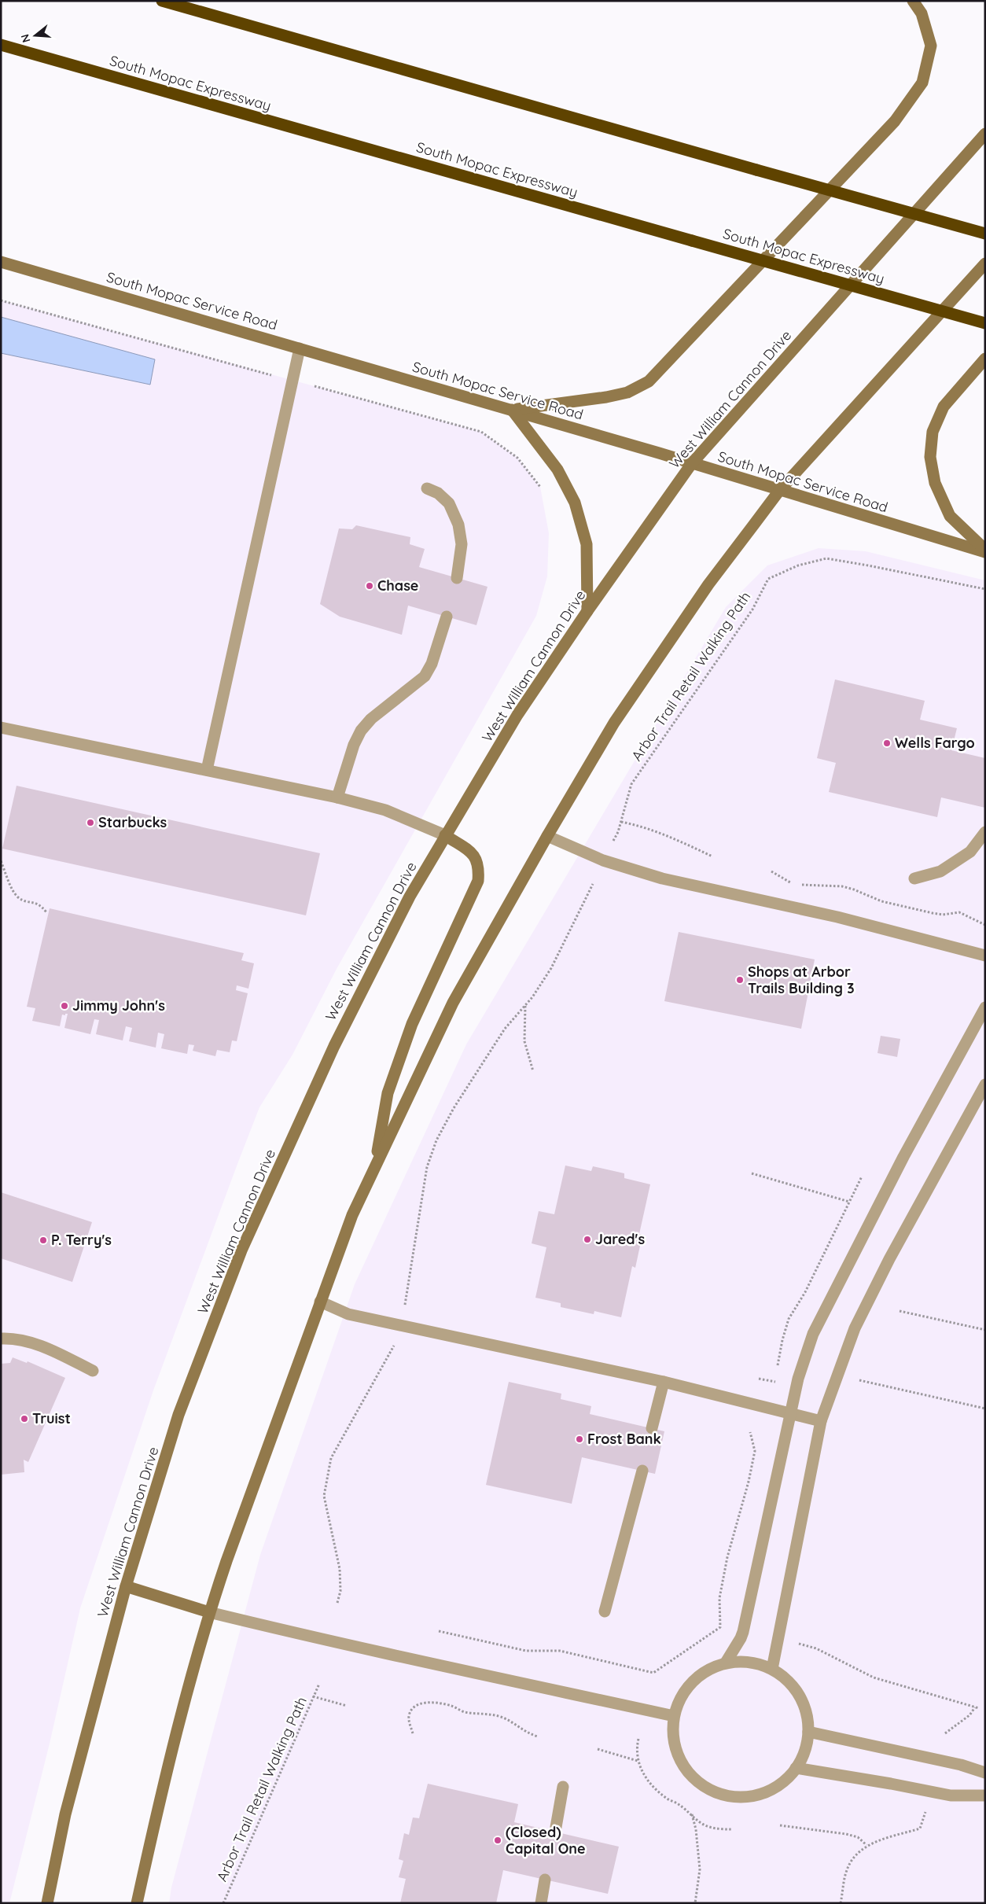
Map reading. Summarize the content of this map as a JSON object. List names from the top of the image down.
{
  "streets": {
    "highway": ["South Mopac Expressway"],
    "main road": ["South Mopac Service Road", "West William Cannon Drive"],
    "path": ["Arbor Trail Retail Walking Path"]
  },
  "crossings": [
    ["South Mopac Service Road", "West William Cannon Drive"]
  ],
  "places": [
    "Chase",
    "Wells Fargo",
    "Starbucks",
    "Shops at Arbor Trails Building 3",
    "Jimmy John's",
    "Jared's",
    "P. Terry's",
    "Truist",
    "Frost Bank",
    "(Closed) Capital One"
  ],
  "north": "left"
}
